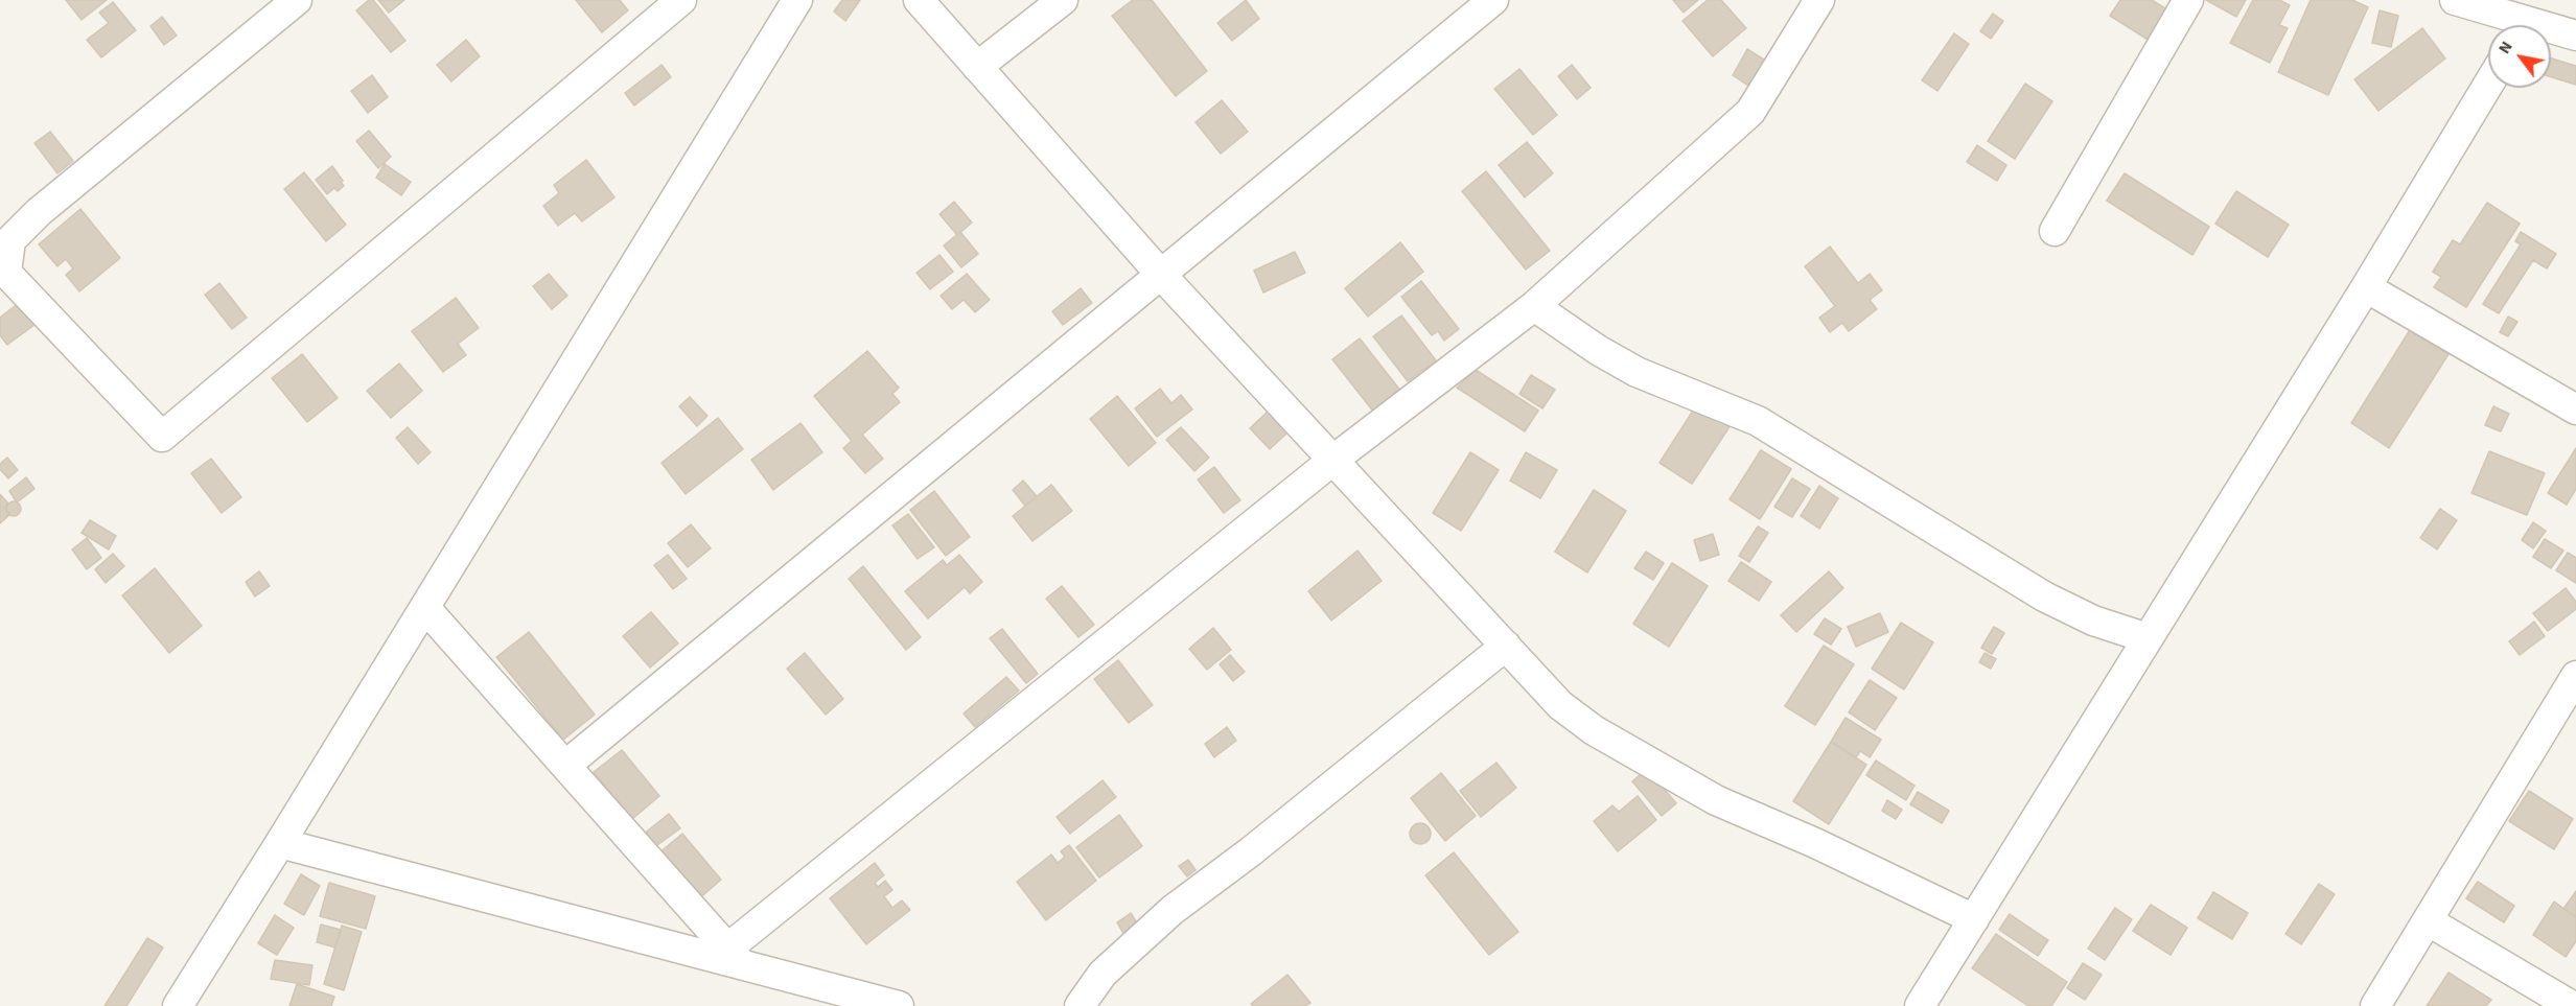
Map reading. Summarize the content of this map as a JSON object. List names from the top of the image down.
{
  "north": "top left"
}
